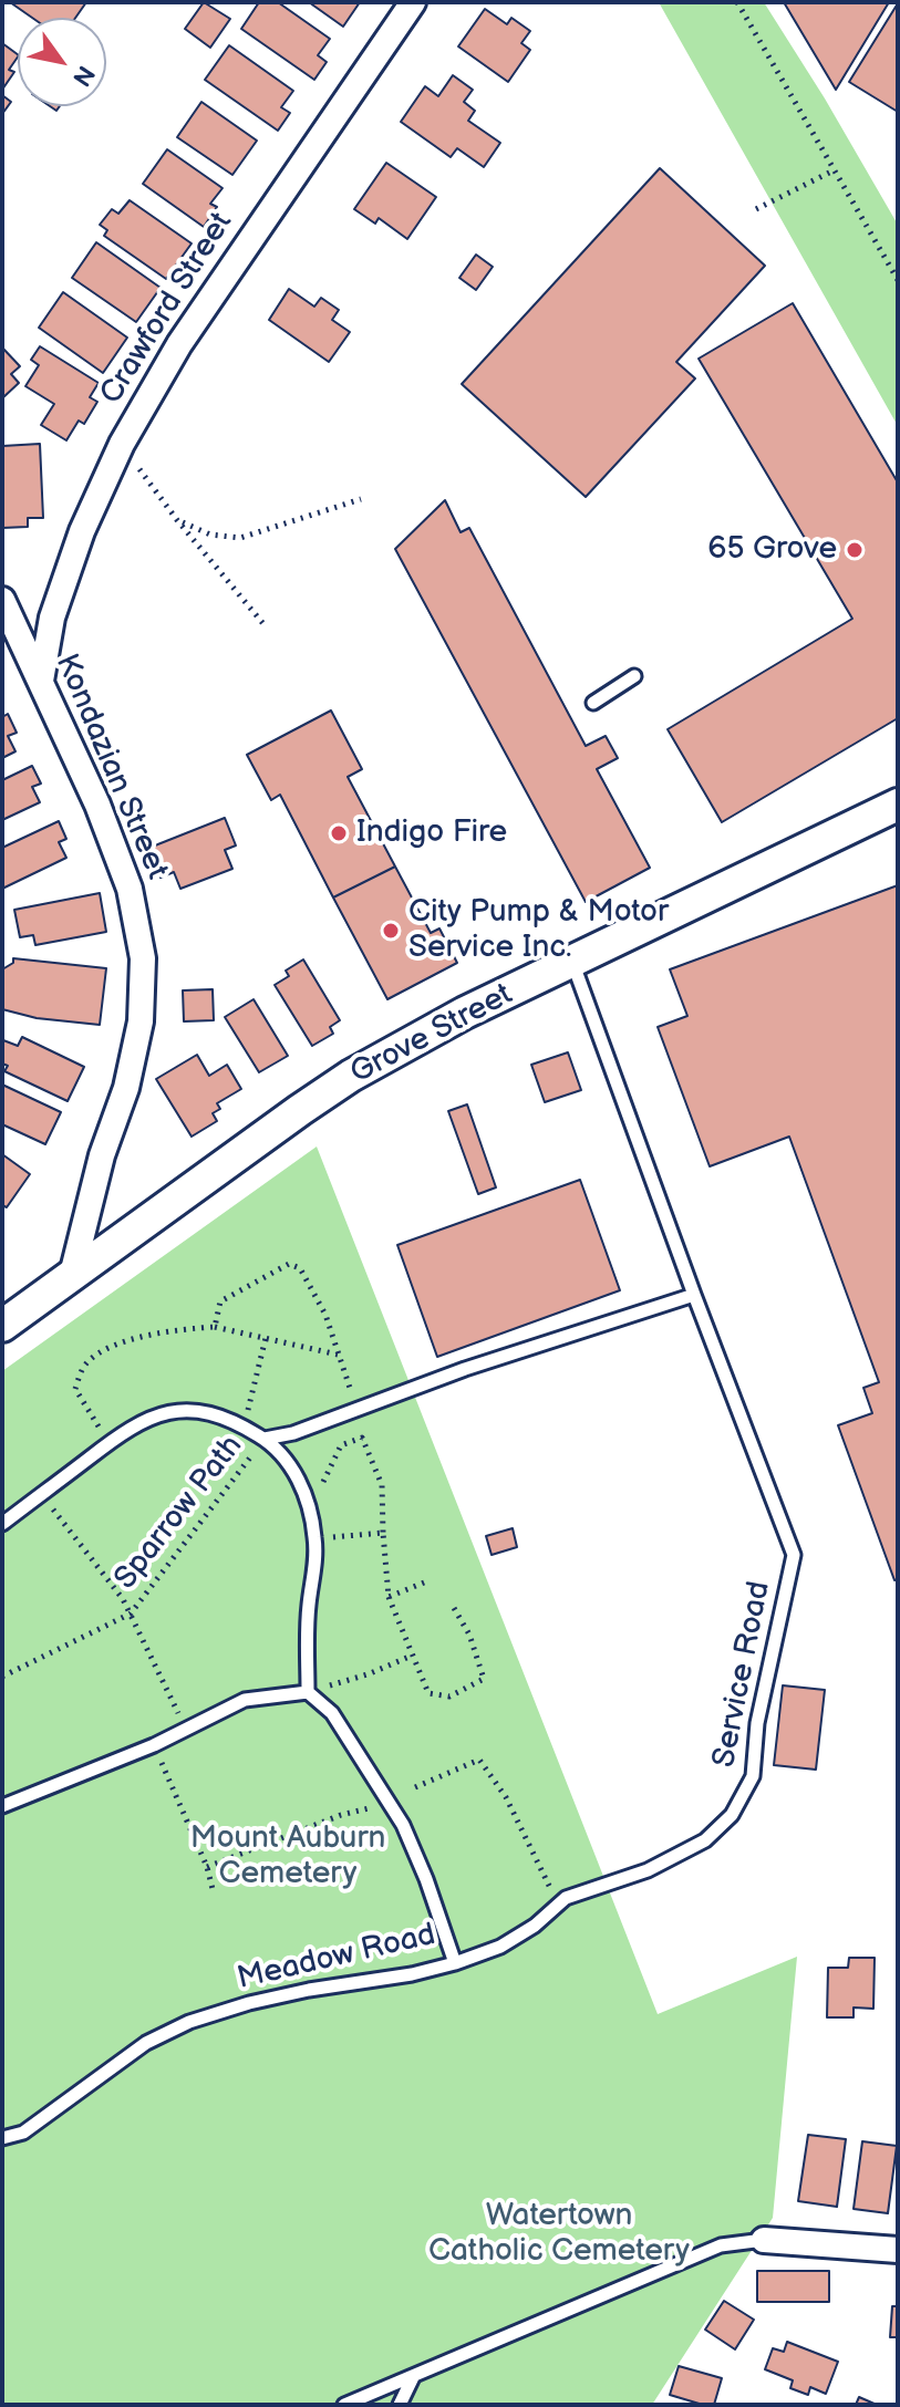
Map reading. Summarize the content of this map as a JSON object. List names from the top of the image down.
{
  "streets": {
    "street": ["Crawford Street", "Kondazian Street", "Grove Street"],
    "lane": ["Service Road", "Meadow Road"],
    "path": ["Sparrow Path"]
  },
  "crossings": [
    ["Crawford Street", "Kondazian Street"],
    ["Kondazian Street", "Grove Street"],
    ["Grove Street", "Service Road"],
    ["Service Road", "Meadow Road"]
  ],
  "parks": ["Mount Auburn Cemetery", "Watertown Catholic Cemetery"],
  "places": ["65 Grove", "Indigo Fire", "City Pump & Motor Service Inc."],
  "north": "bottom right"
}
